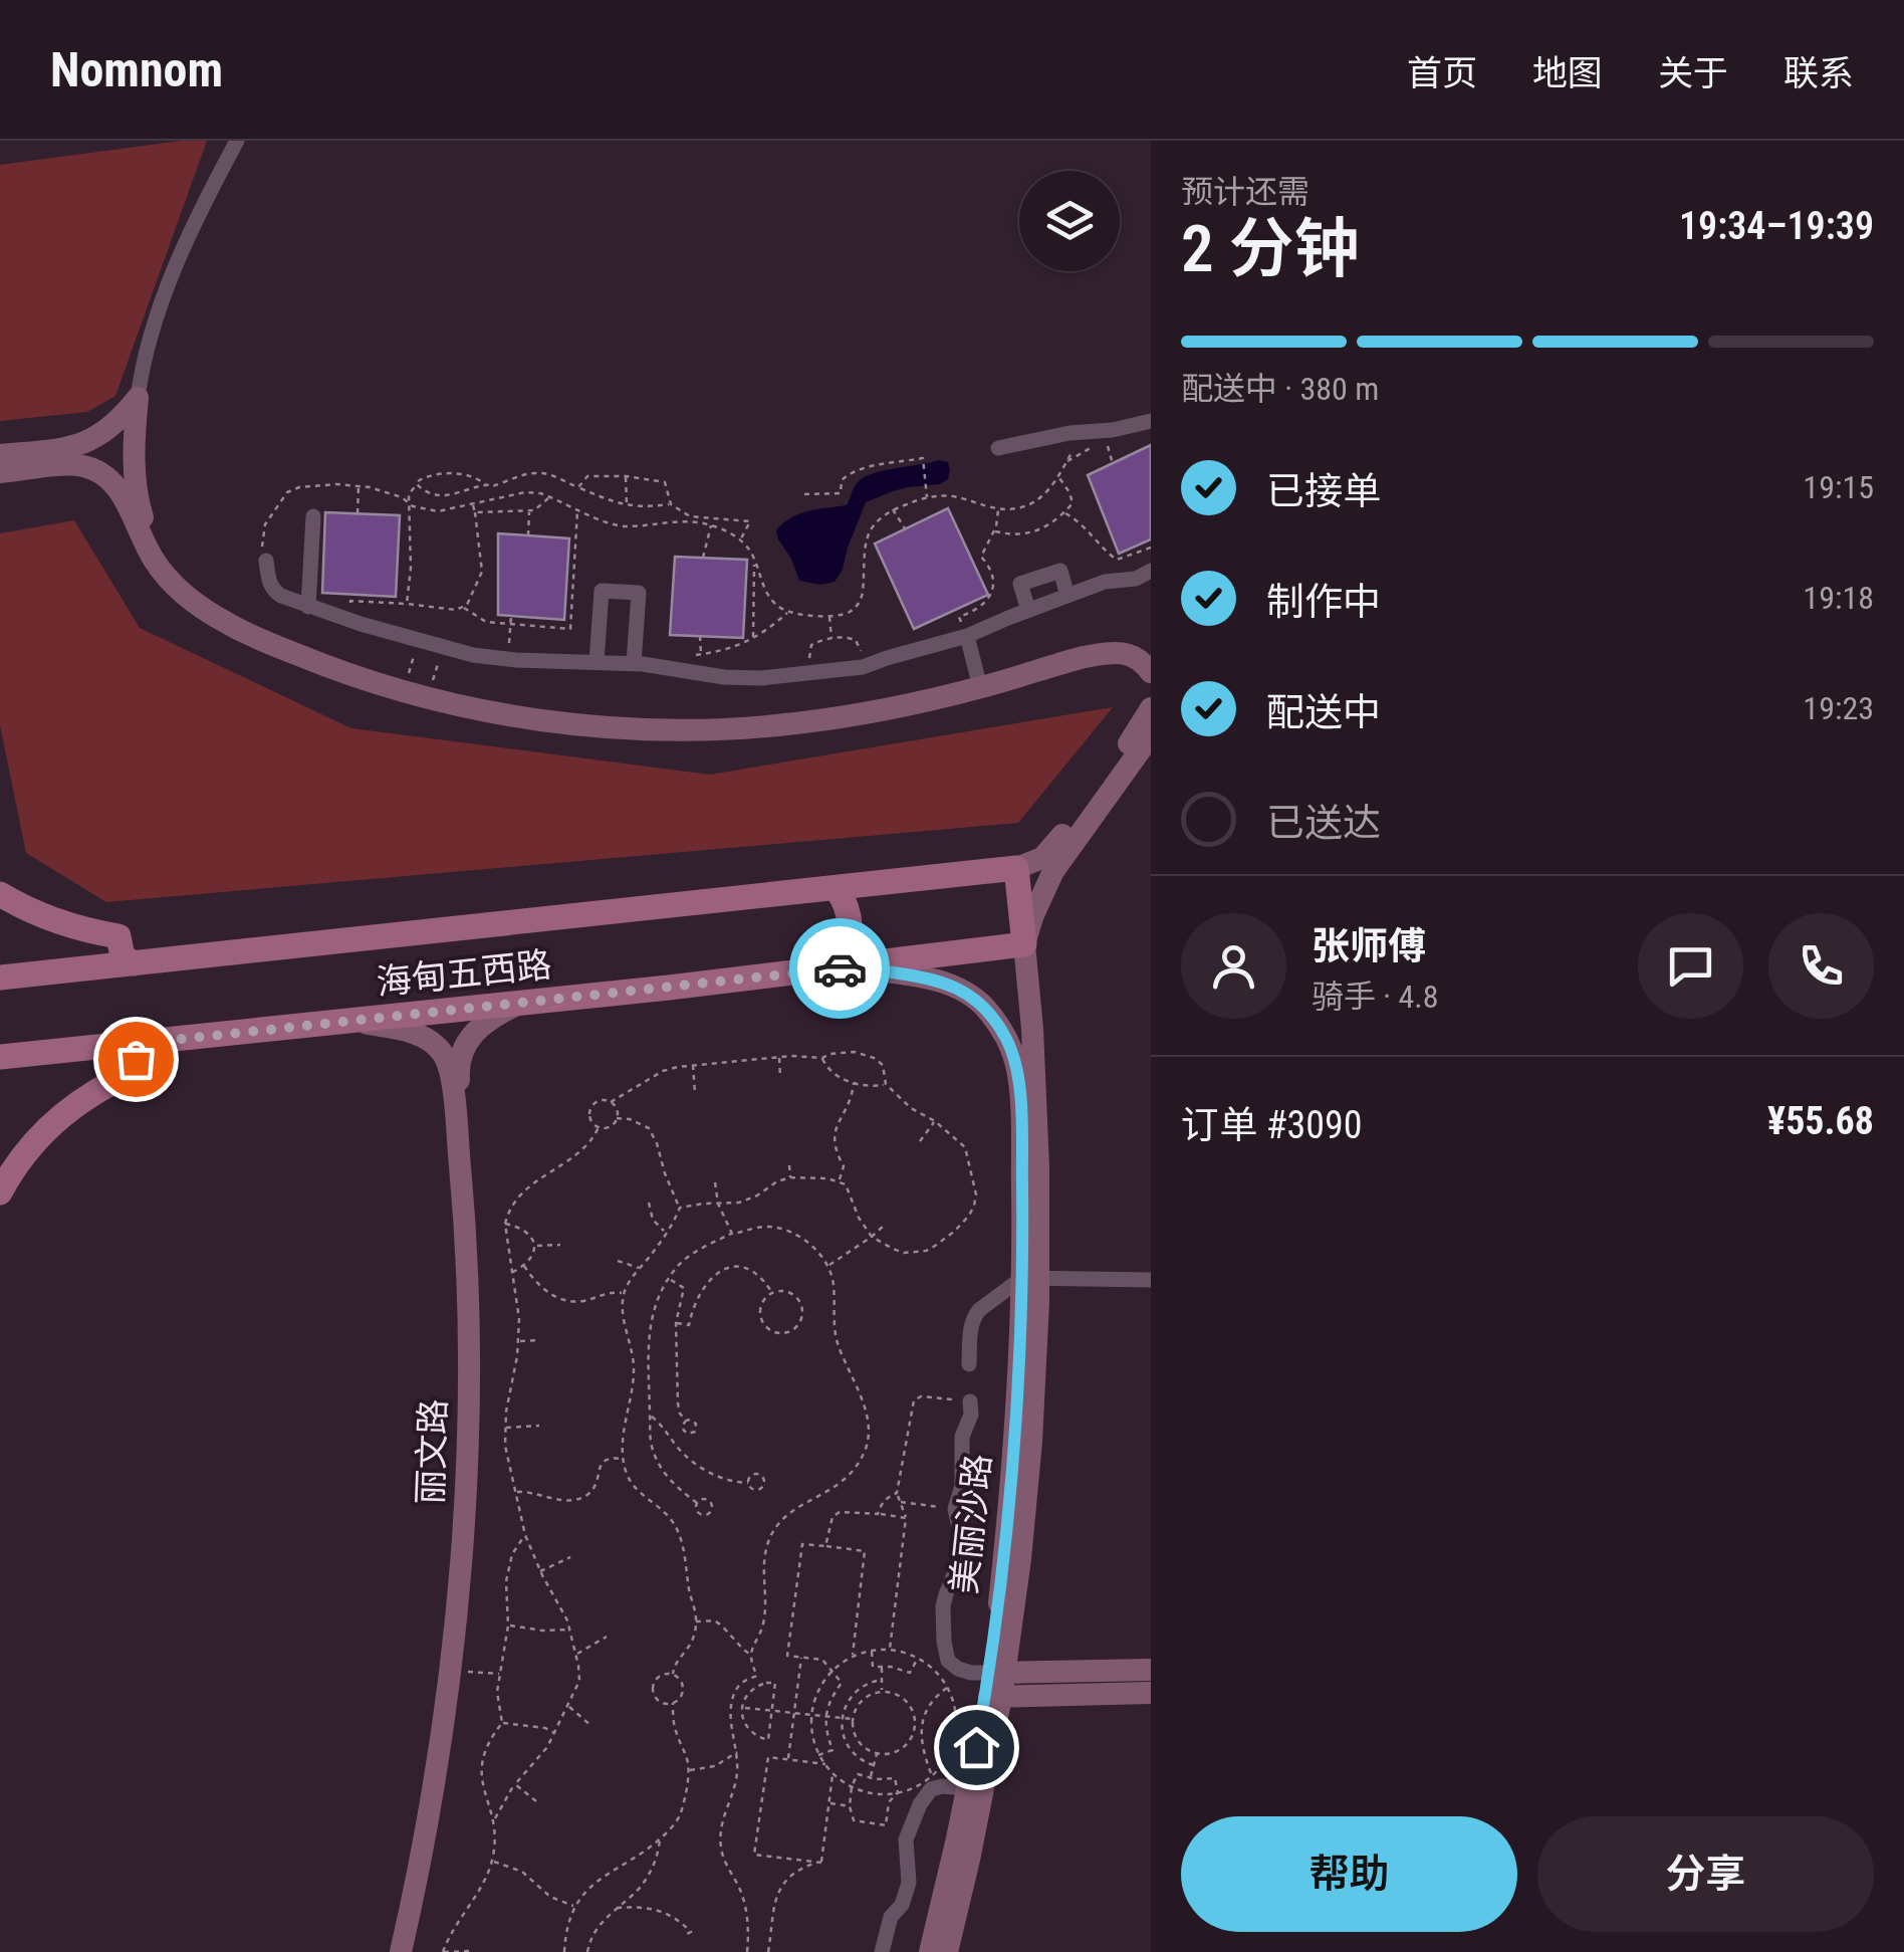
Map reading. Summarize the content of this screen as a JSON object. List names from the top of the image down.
{
  "streets": {
    "main road": ["海甸五西路"],
    "street": ["丽文路", "美丽沙路"]
  },
  "crossings": [
    ["海甸五西路", "丽文路"]
  ],
  "page": {
    "header": "Nomnom",
    "nav": [
      "首页",
      "地图",
      "关于",
      "联系"
    ],
    "heading": ["2 分钟", "预计还需", "19:34–19:39"],
    "panel": [
      "张师傅",
      "骑手 · 4.8",
      "订单 #3090",
      "¥55.68"
    ],
    "bar": "配送中 · 380 m",
    "list": [
      ["已接单", "19:15"],
      ["制作中", "19:18"],
      ["配送中", "19:23"],
      "已送达"
    ],
    "buttons": ["帮助", "分享"]
  }
}
